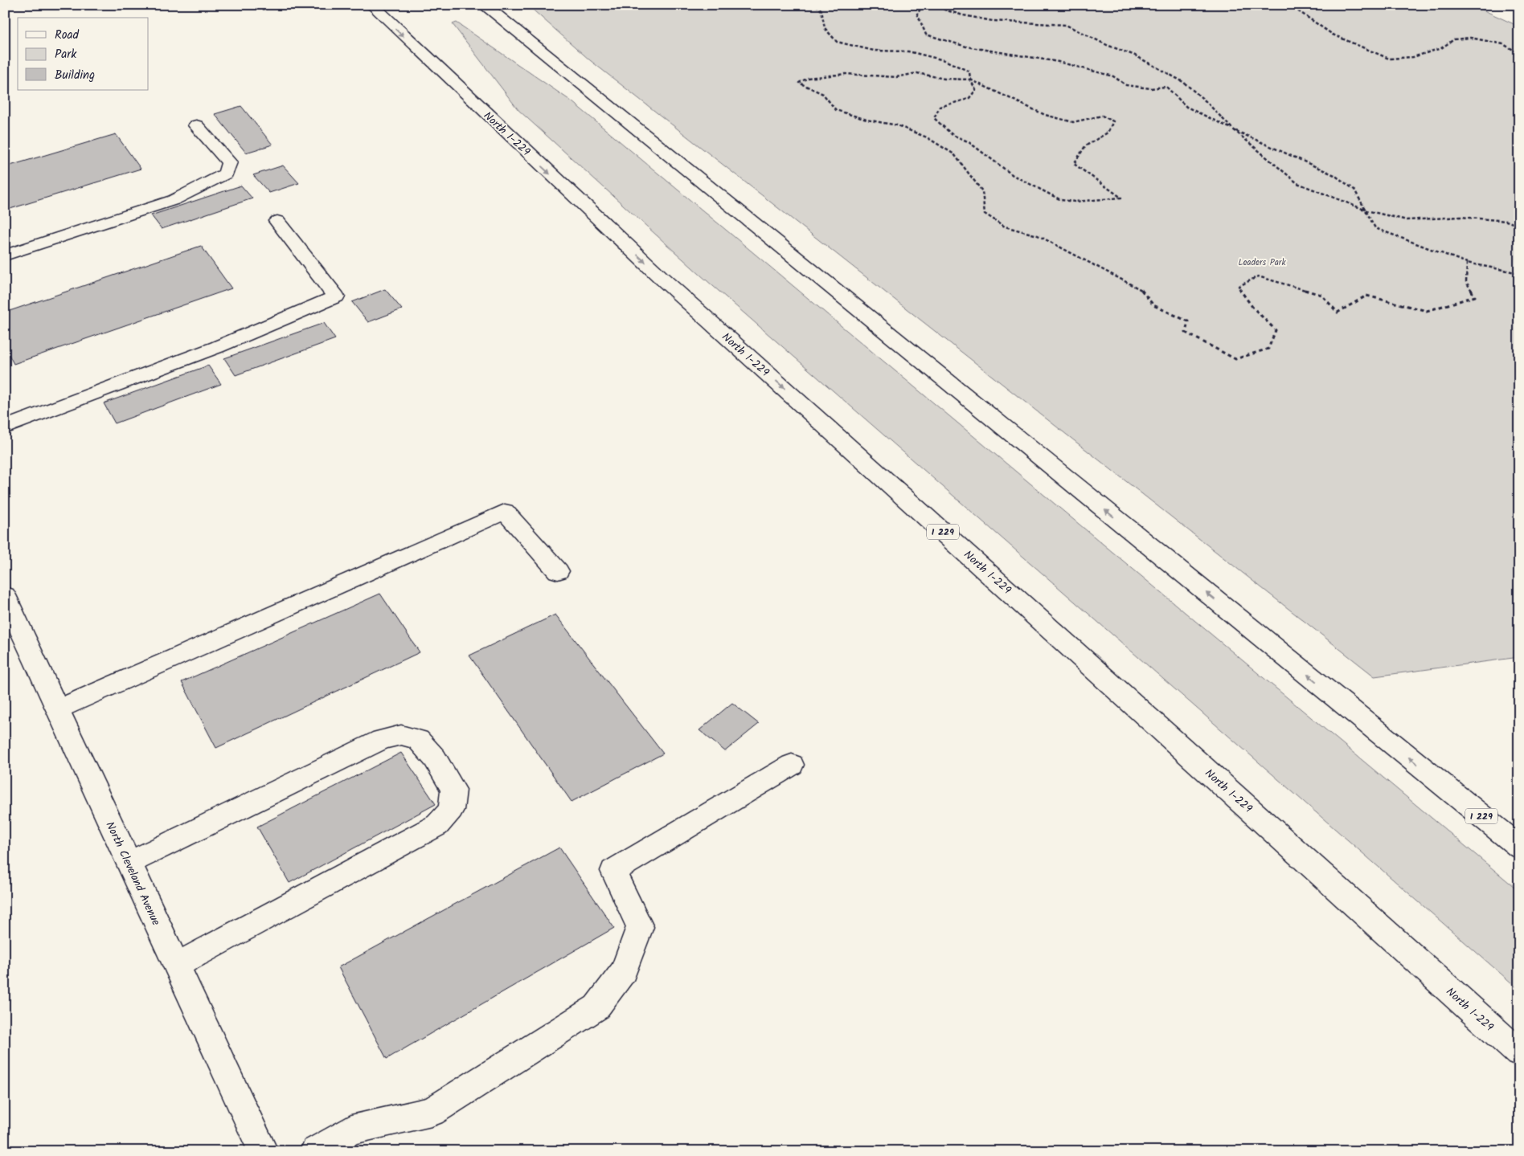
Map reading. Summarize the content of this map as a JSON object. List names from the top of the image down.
{
  "streets": {
    "main road": ["North I-229", "I 229", "North Cleveland Avenue"]
  },
  "parks": ["Leaders Park"],
  "legend": ["Road", "Park", "Building"]
}
